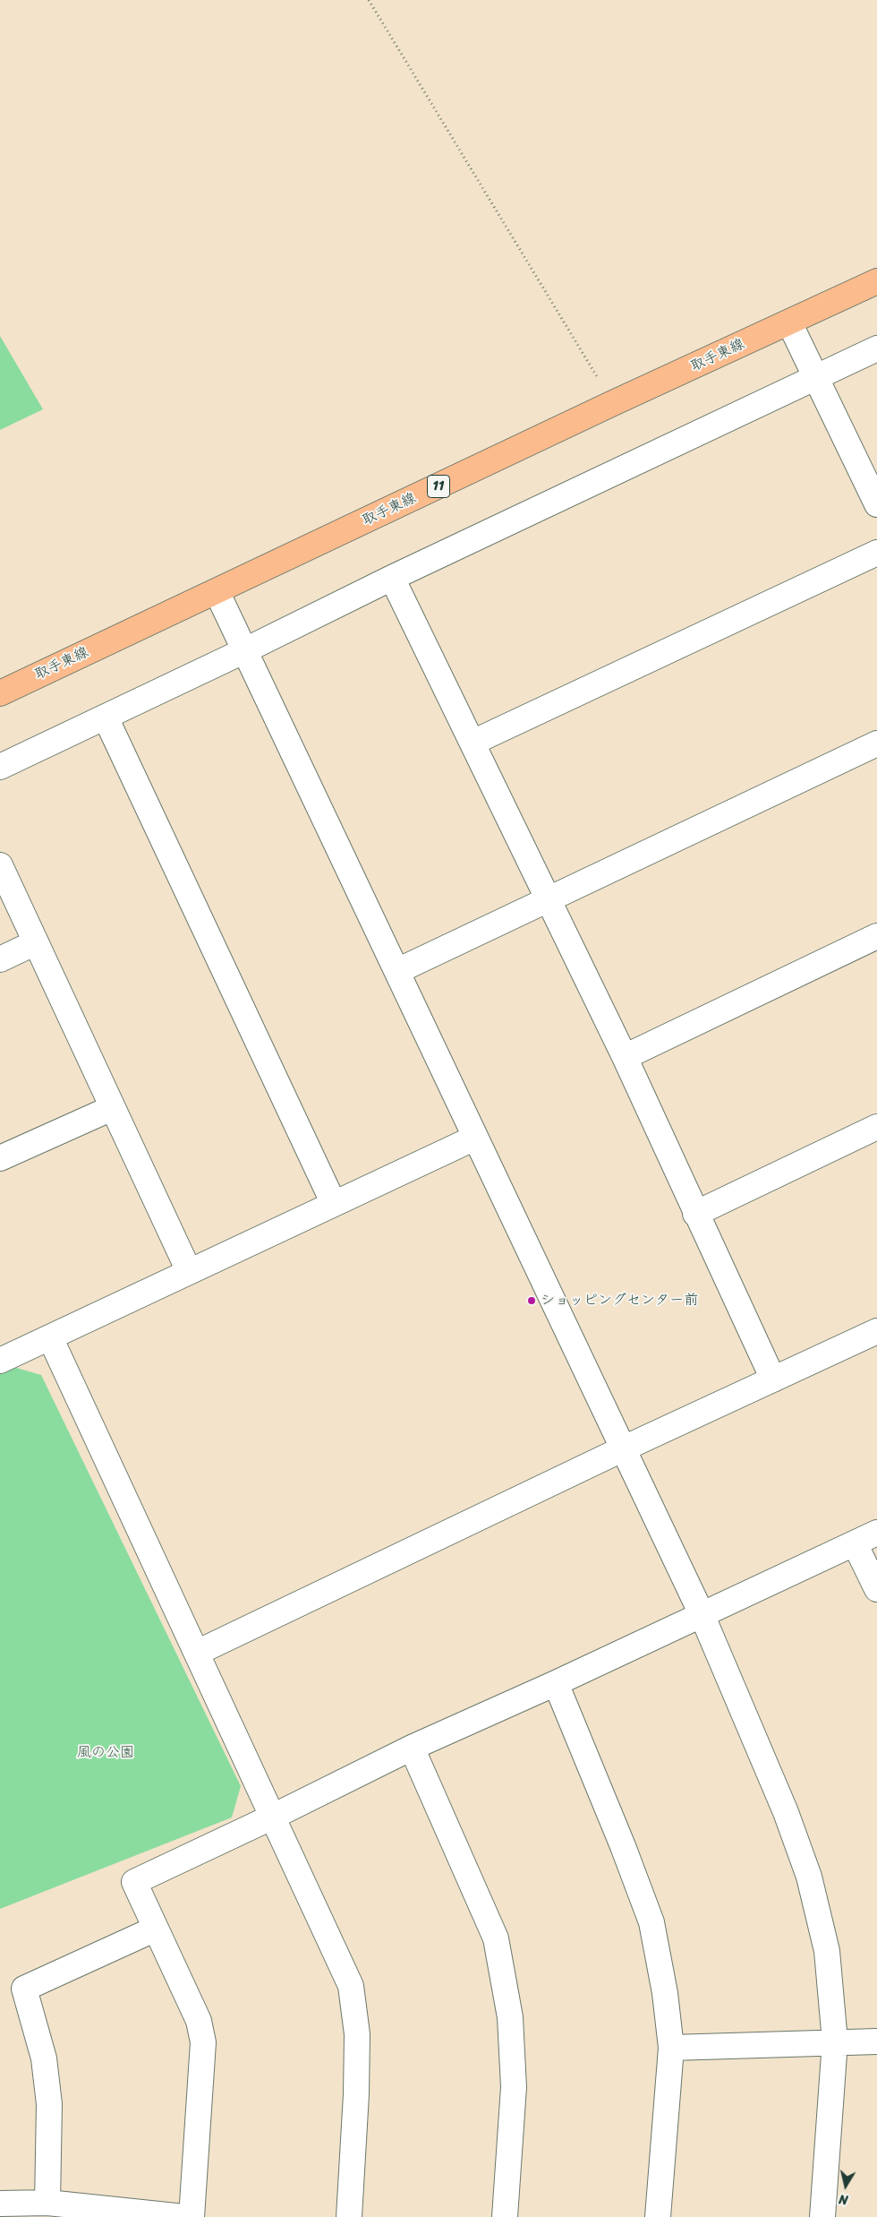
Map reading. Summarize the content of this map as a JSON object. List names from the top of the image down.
{
  "streets": {
    "main road": ["取手東線", "11"]
  },
  "parks": ["風の公園"],
  "places": ["ショッピングセンター前"],
  "north": "bottom"
}
